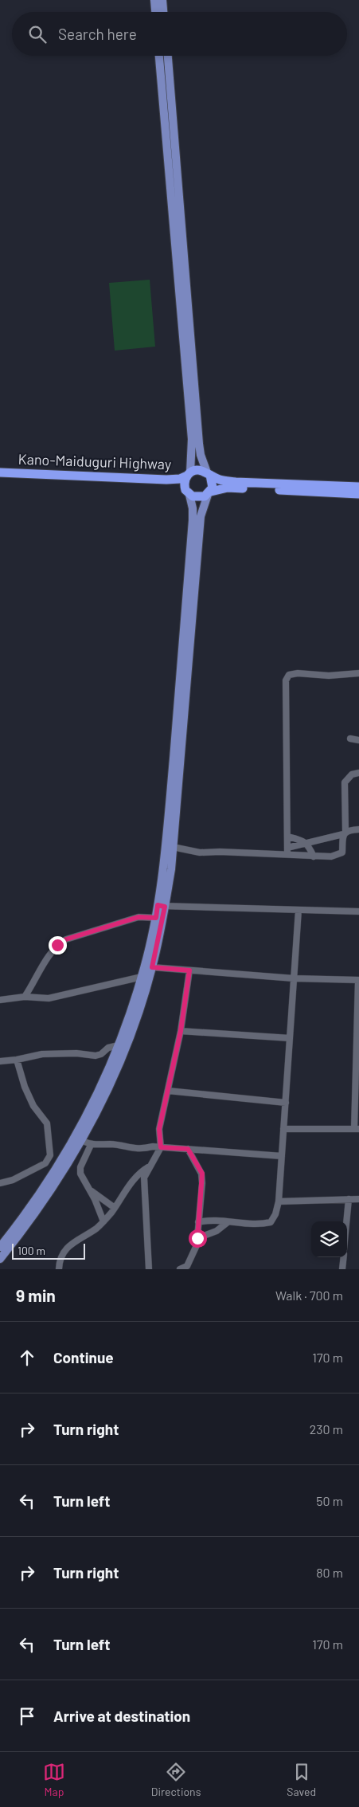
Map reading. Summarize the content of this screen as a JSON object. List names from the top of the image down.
{
  "streets": {
    "highway": ["Kano-Maiduguri Highway"]
  },
  "scale_bar": "100 m",
  "page": {
    "search": "Search here",
    "scale": "100 m",
    "heading": ["9 min", "Walk · 700 m"],
    "list": [
      ["Continue", "170 m"],
      ["Turn right", "230 m"],
      ["Turn left", "50 m"],
      ["Turn right", "80 m"],
      ["Turn left", "170 m"],
      "Arrive at destination"
    ],
    "nav": ["Map", "Directions", "Saved"]
  }
}
